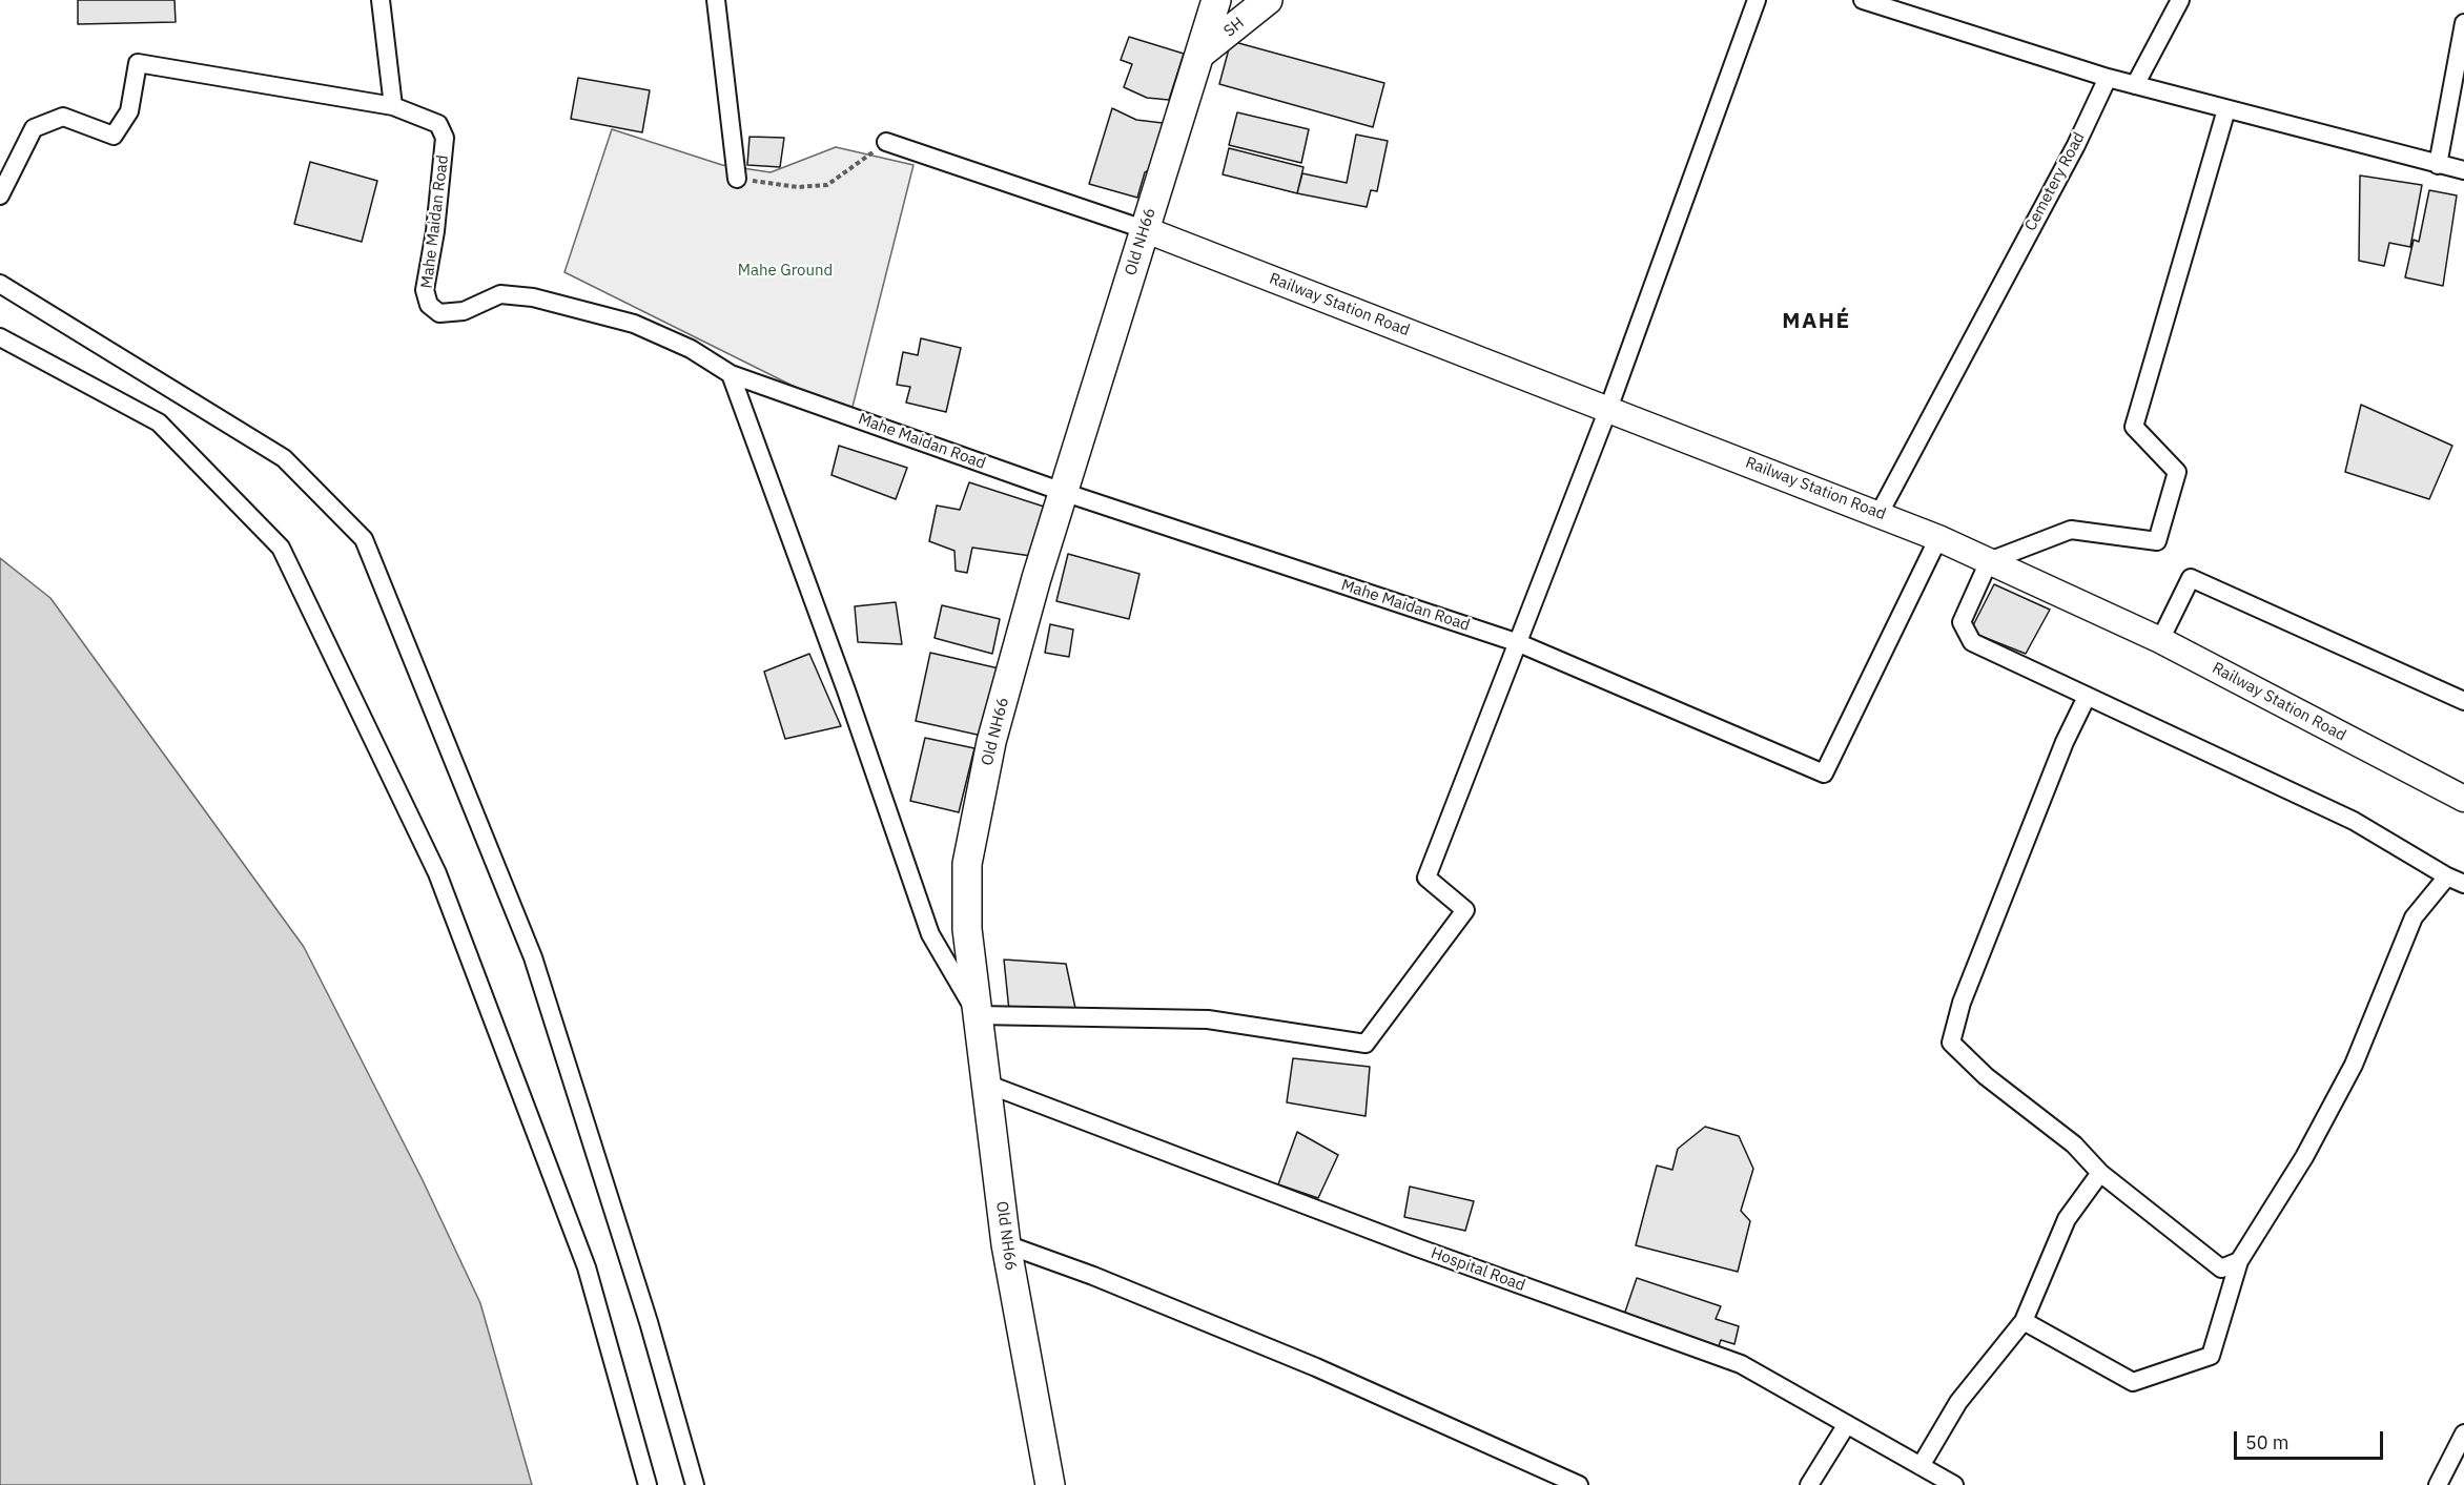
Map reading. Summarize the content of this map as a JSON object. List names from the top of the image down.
{
  "streets": {
    "main road": ["SH", "Old NH66"],
    "street": [
      "Cemetery Road",
      "Mahe Maidan Road",
      "Railway Station Road",
      "Hospital Road"
    ]
  },
  "crossings": [
    ["SH", "Old NH66"],
    ["Cemetery Road", "Railway Station Road"],
    ["Mahe Maidan Road", "Old NH66"],
    ["Mahe Maidan Road", "Railway Station Road"],
    ["Old NH66", "Railway Station Road"],
    ["Old NH66", "Hospital Road"]
  ],
  "districts": ["MAHÉ"],
  "parks": ["Mahe Ground"],
  "scale_bar": "50 m"
}
